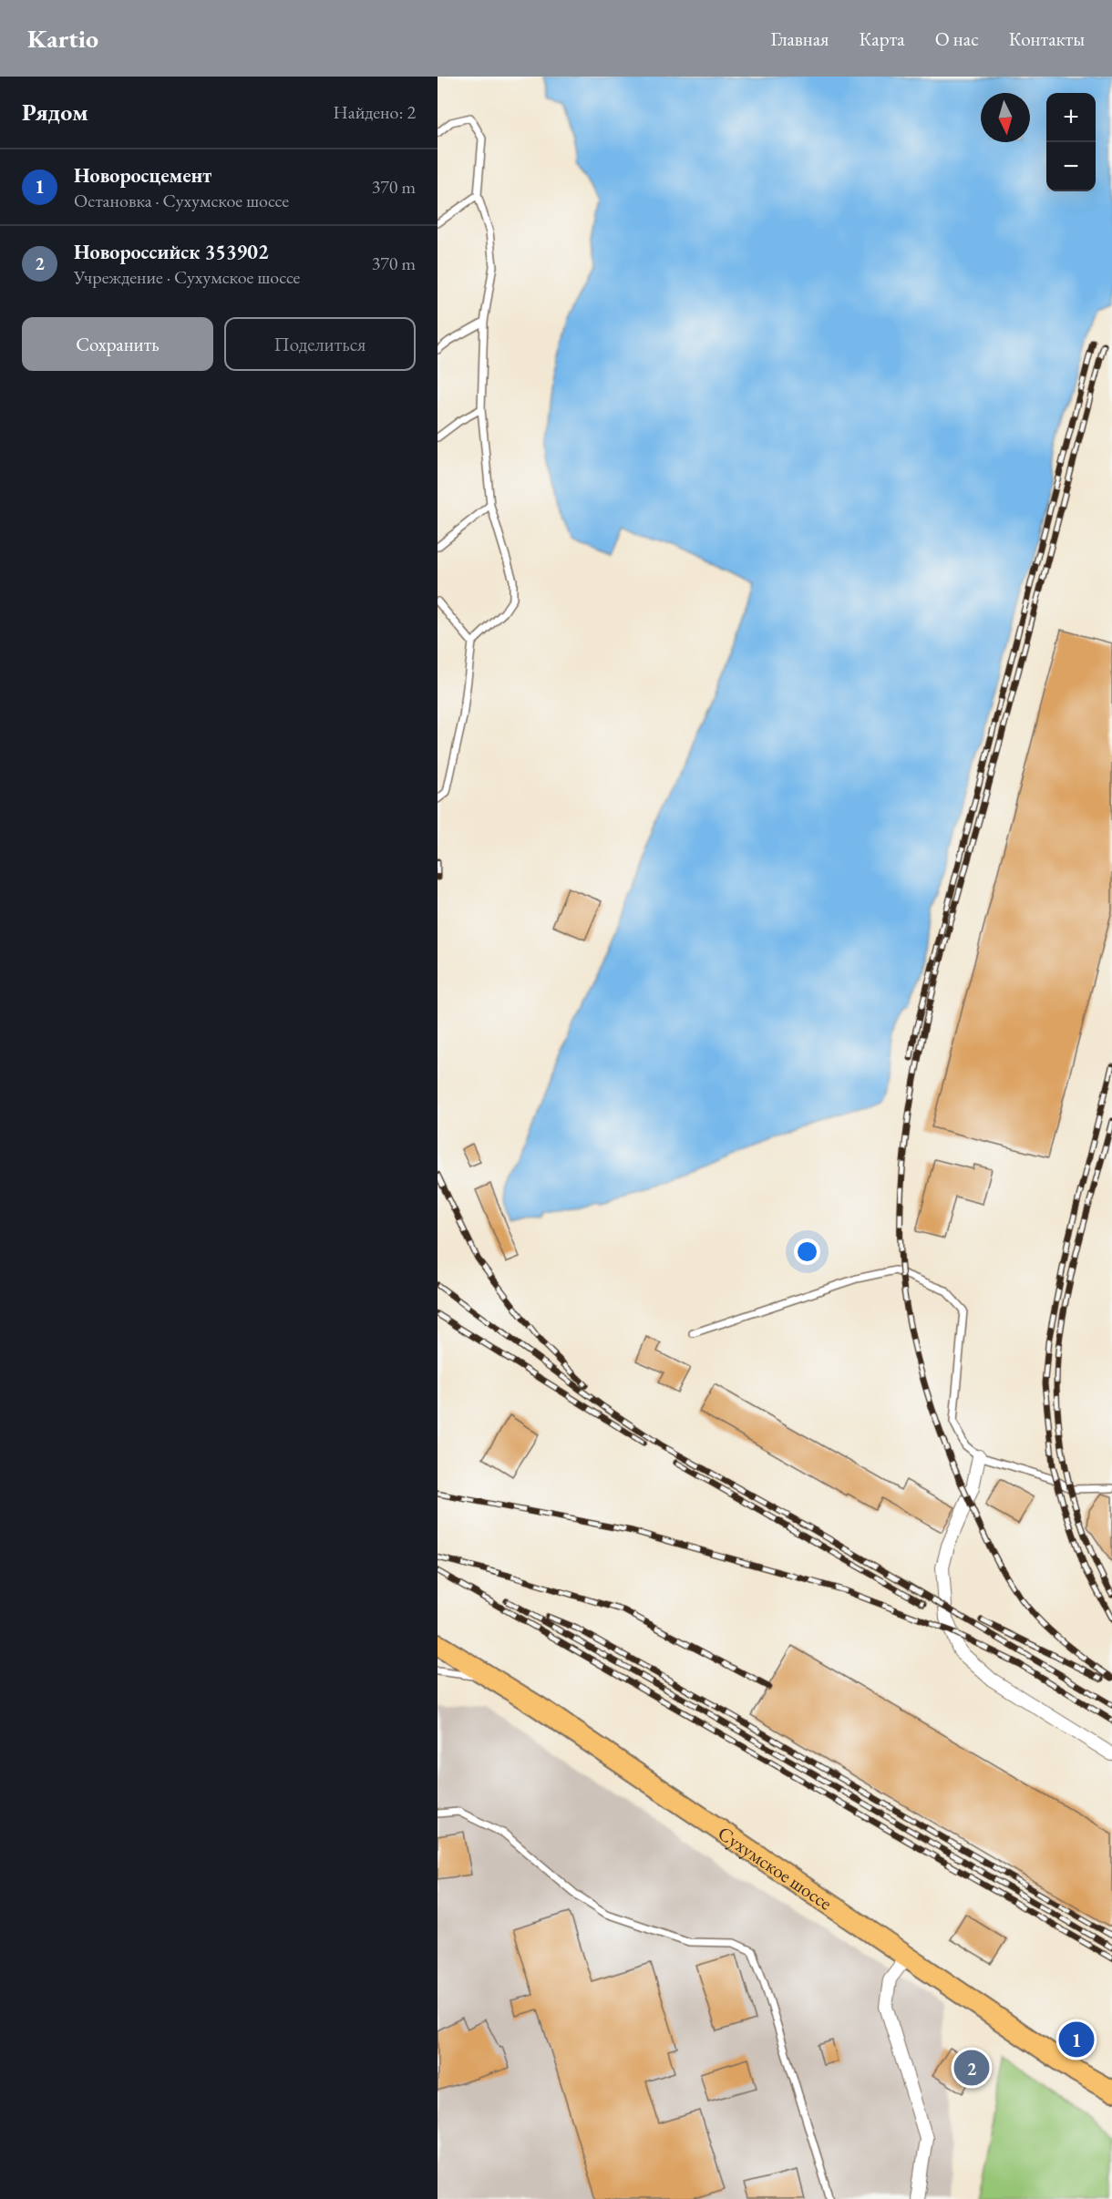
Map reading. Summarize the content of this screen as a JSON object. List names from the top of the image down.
{
  "streets": {
    "highway": ["Сухумское шоссе"]
  },
  "north": "bottom",
  "page": {
    "header": "Kartio",
    "nav": [
      "Главная",
      "Карта",
      "О нас",
      "Контакты"
    ],
    "heading": ["Рядом", "Найдено: 2"],
    "map_buttons": ["+", "−"],
    "list": [
      {
        "mark": "1",
        "name": "Новоросцемент",
        "note": "Остановка · Сухумское шоссе",
        "value": "370 m"
      },
      {
        "mark": "2",
        "name": "Новороссийск 353902",
        "note": "Учреждение · Сухумское шоссе",
        "value": "370 m"
      }
    ],
    "buttons": ["Сохранить", "Поделиться"],
    "pins": ["1", "2"]
  }
}
